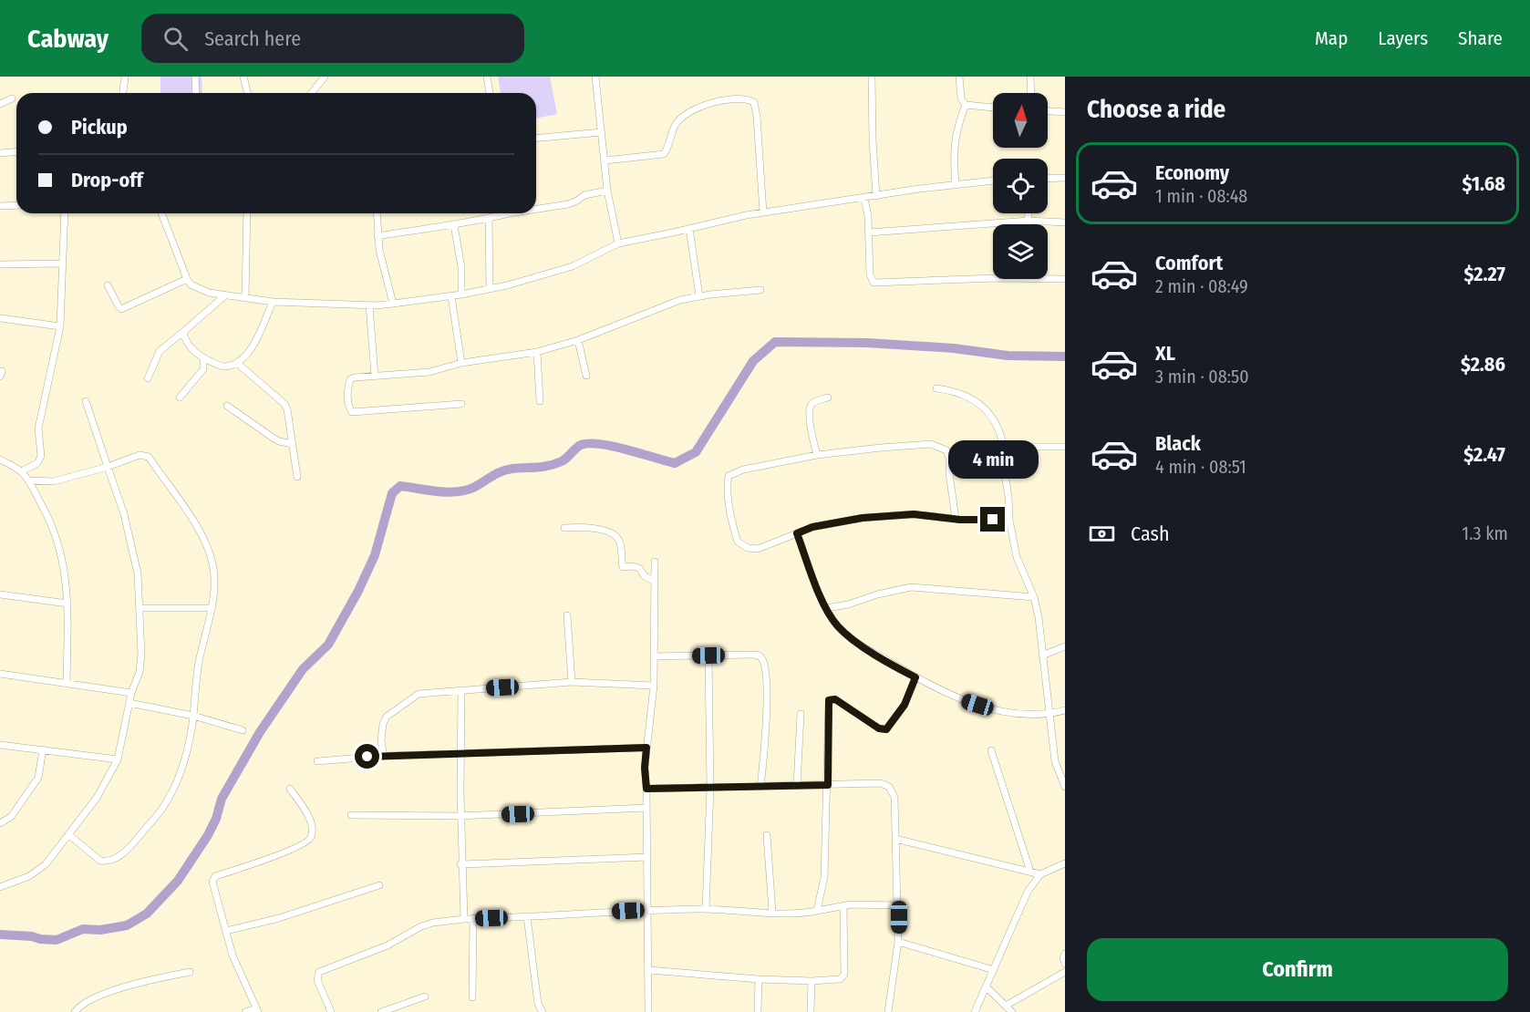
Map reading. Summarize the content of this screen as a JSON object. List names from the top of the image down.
{
  "north": "top",
  "page": {
    "header": "Cabway",
    "search": "Search here",
    "nav": ["Map", "Layers", "Share"],
    "heading": "Choose a ride",
    "banner": ["Pickup", "Drop-off"],
    "list": [
      {
        "name": "Economy",
        "note": "1 min · 08:48",
        "value": "$1.68"
      },
      {
        "name": "Comfort",
        "note": "2 min · 08:49",
        "value": "$2.27"
      },
      {
        "name": "XL",
        "note": "3 min · 08:50",
        "value": "$2.86"
      },
      {
        "name": "Black",
        "note": "4 min · 08:51",
        "value": "$2.47"
      }
    ],
    "bubble": "4 min",
    "pay": ["Cash", "1.3 km"],
    "buttons": "Confirm"
  }
}
